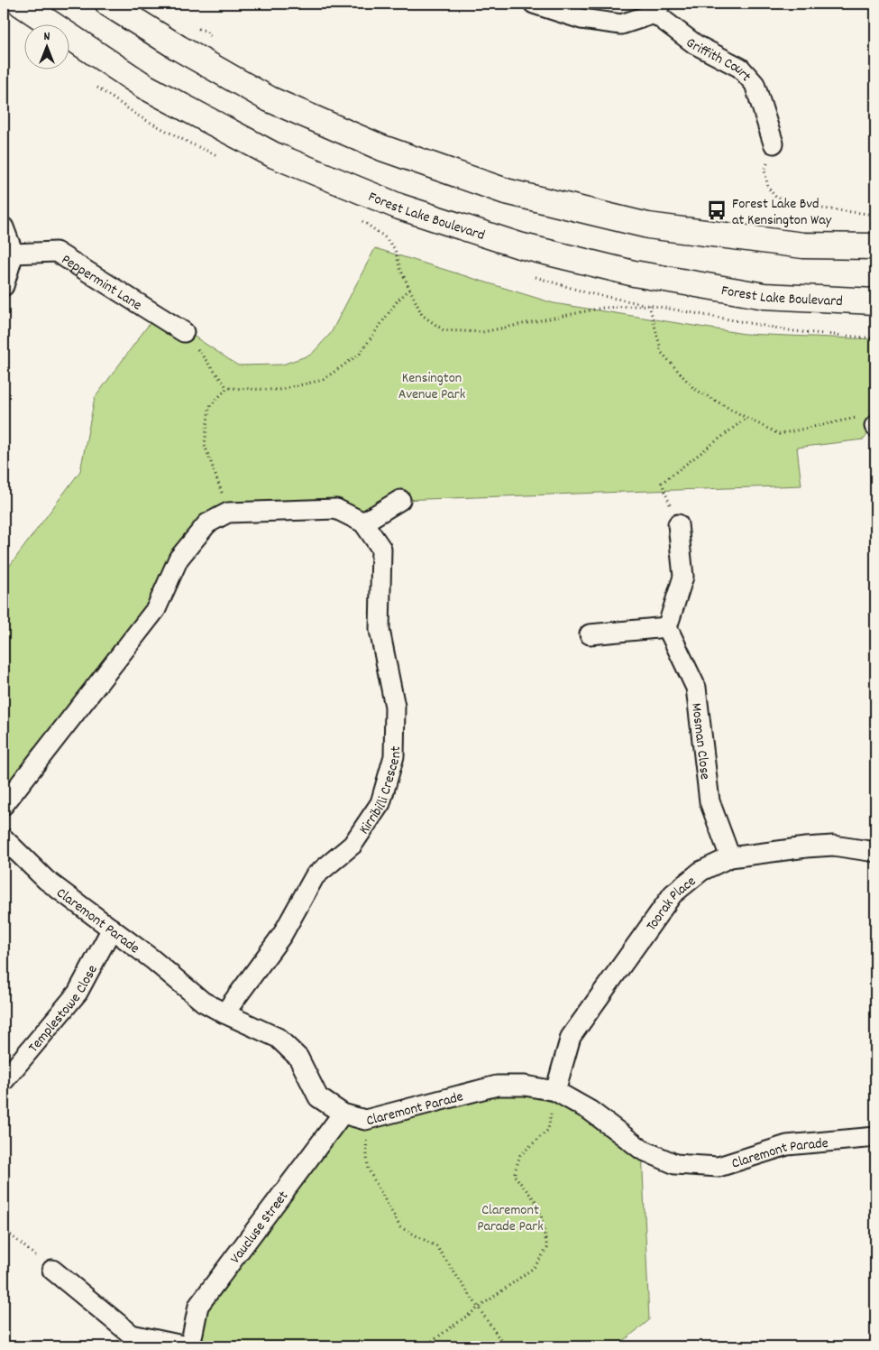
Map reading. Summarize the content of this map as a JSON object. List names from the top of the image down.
{
  "streets": {
    "main road": ["Forest Lake Boulevard"],
    "street": [
      "Griffith Court",
      "Peppermint Lane",
      "Mosman Close",
      "Kirribilli Crescent",
      "Toorak Place",
      "Claremont Parade",
      "Templestowe Close",
      "Vaucluse Street"
    ]
  },
  "crossings": [
    ["Mosman Close", "Toorak Place"],
    ["Kirribilli Crescent", "Claremont Parade"],
    ["Toorak Place", "Claremont Parade"],
    ["Claremont Parade", "Templestowe Close"],
    ["Claremont Parade", "Vaucluse Street"]
  ],
  "parks": ["Kensington Avenue Park", "Claremont Parade Park"],
  "places": {
    "bus stop": ["Forest Lake Bvd at Kensington Way"]
  },
  "north": "top"
}
